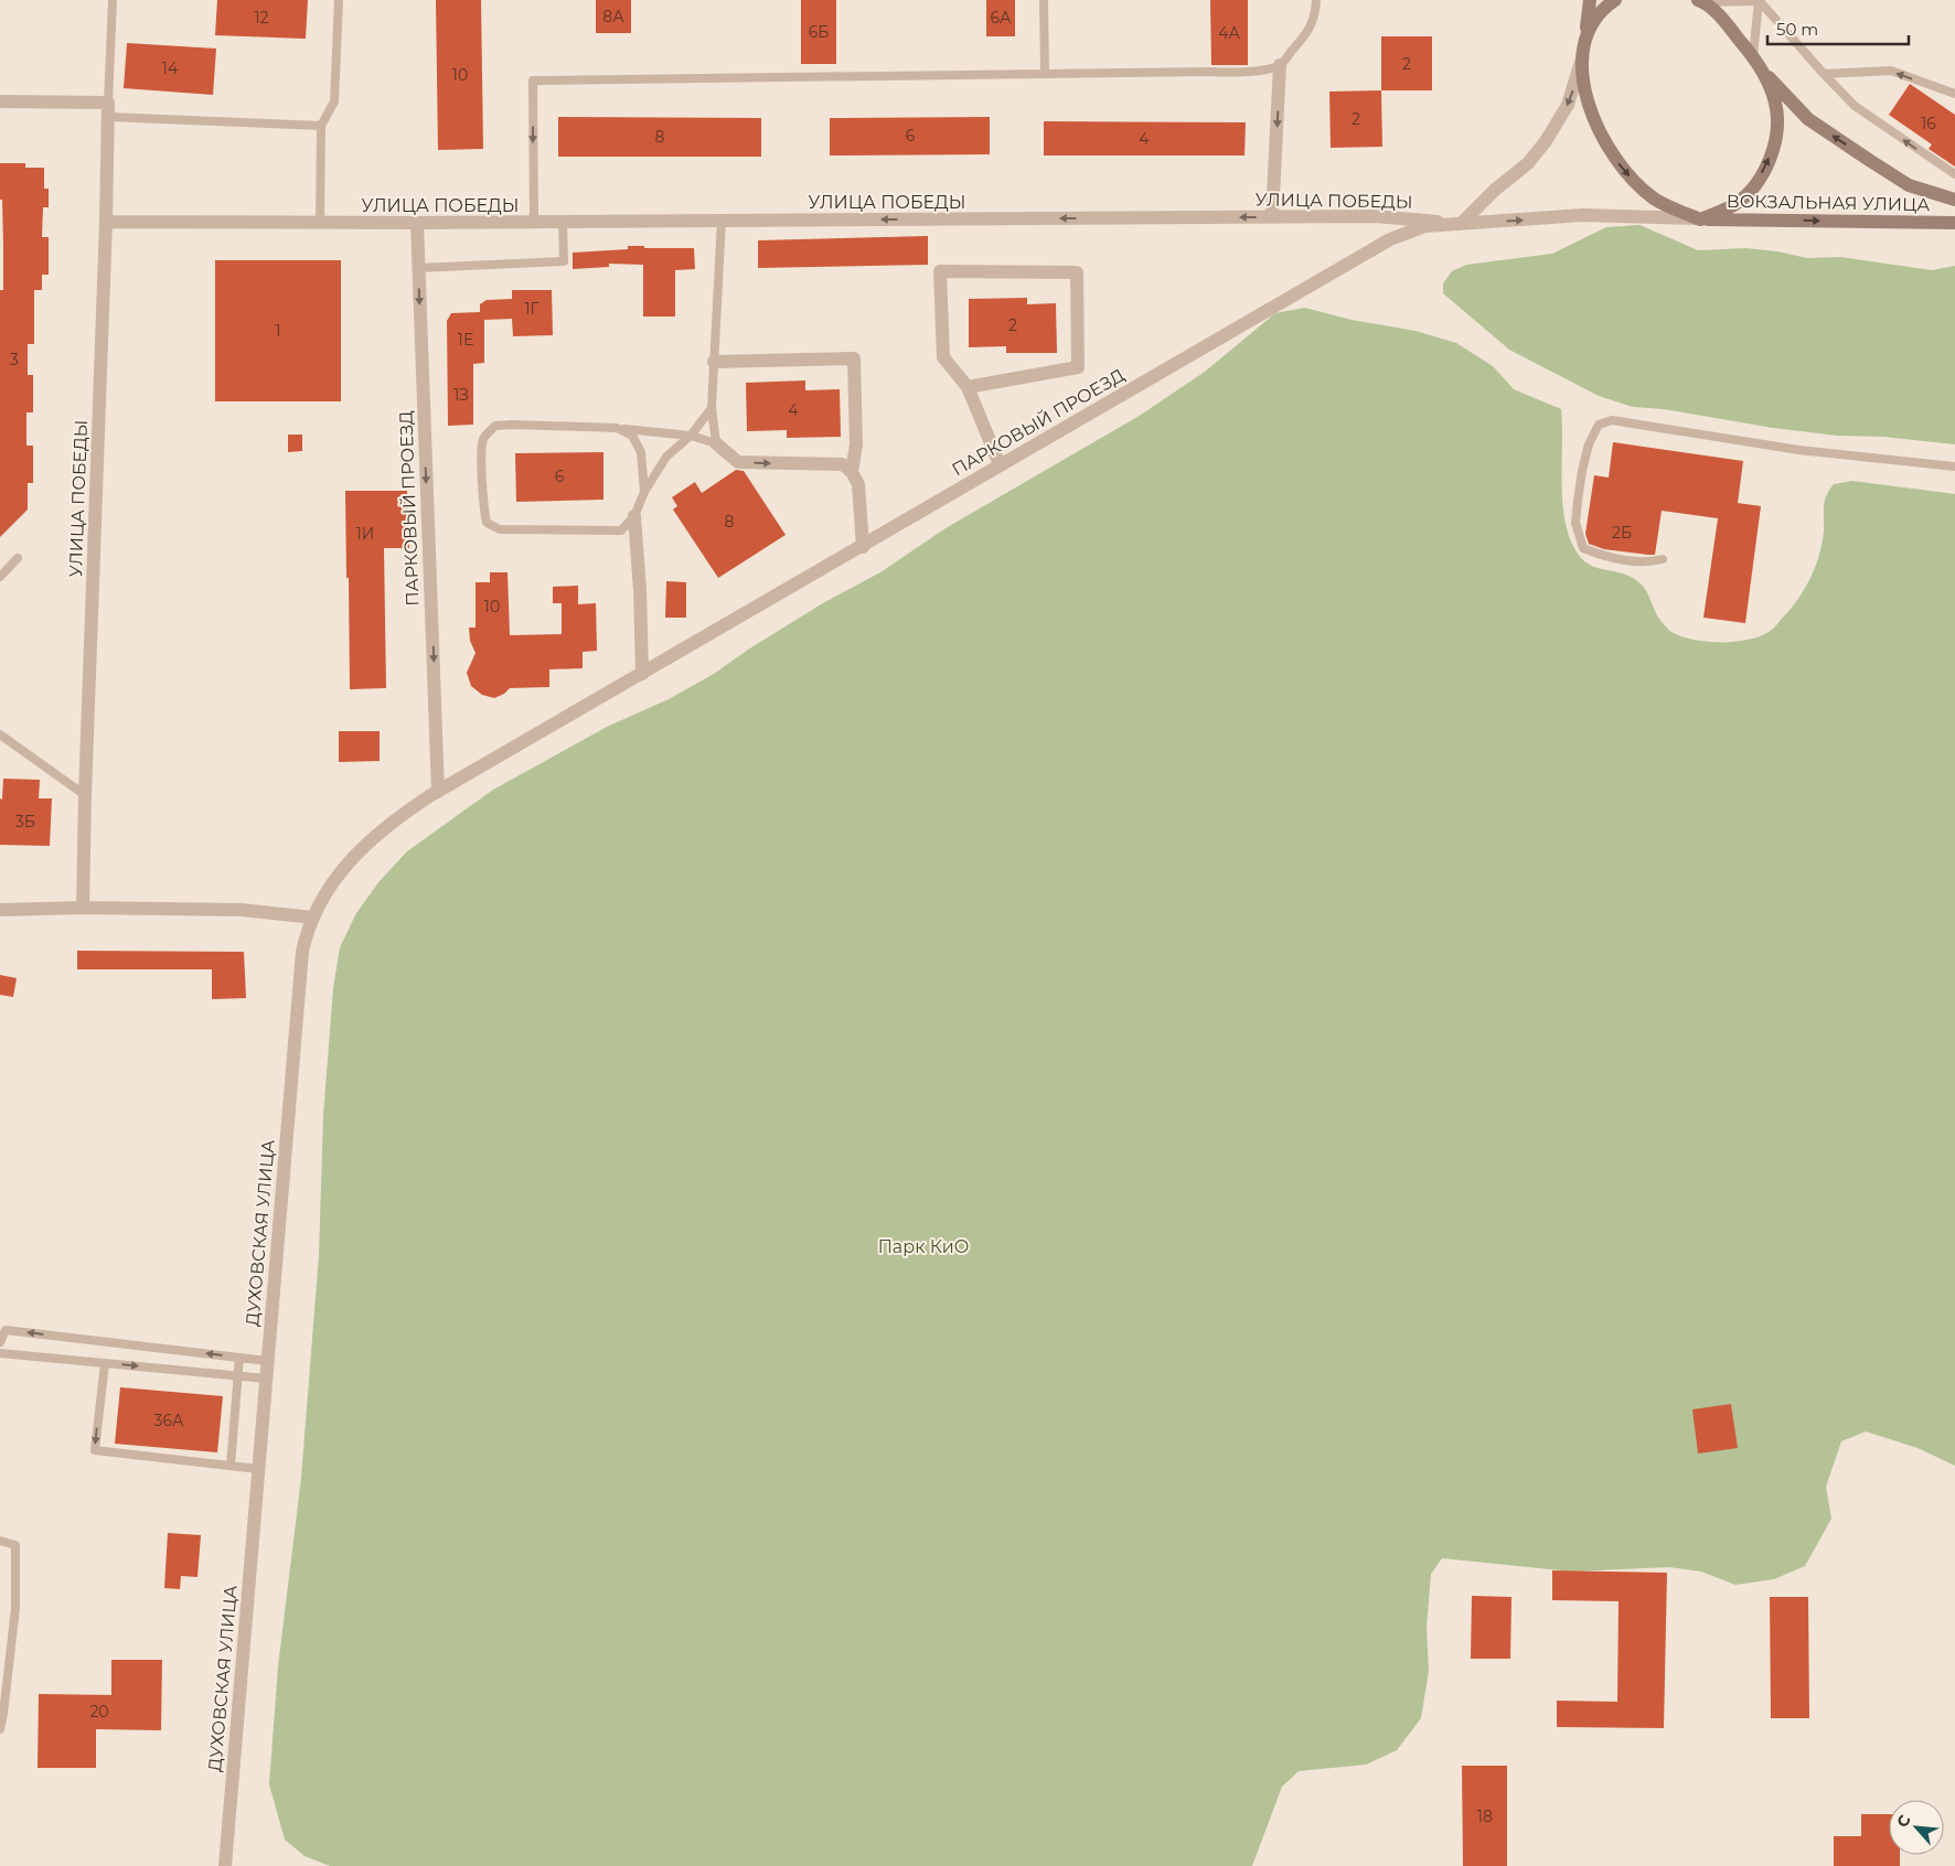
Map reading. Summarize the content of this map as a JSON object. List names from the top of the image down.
{
  "streets": {
    "main road": ["ВОКЗАЛЬНАЯ УЛИЦА"],
    "street": ["УЛИЦА ПОБЕДЫ", "ПАРКОВЫЙ ПРОЕЗД", "ДУХОВСКАЯ УЛИЦА"]
  },
  "crossings": [
    ["УЛИЦА ПОБЕДЫ", "ПАРКОВЫЙ ПРОЕЗД"],
    ["ВОКЗАЛЬНАЯ УЛИЦА", "ПАРКОВЫЙ ПРОЕЗД"],
    ["ПАРКОВЫЙ ПРОЕЗД", "ДУХОВСКАЯ УЛИЦА"]
  ],
  "parks": ["Парк КиО"],
  "house_numbers": [
    "8А",
    "12",
    "6А",
    "6Б",
    "4А",
    "2",
    "14",
    "10",
    "2",
    "16",
    "6",
    "8",
    "4",
    "1Г",
    "2",
    "1",
    "1Е",
    "3",
    "1З",
    "4",
    "6",
    "8",
    "2Б",
    "1И",
    "10",
    "3Б",
    "36А",
    "20",
    "18"
  ],
  "scale_bar": "50 m",
  "north": "top left"
}
